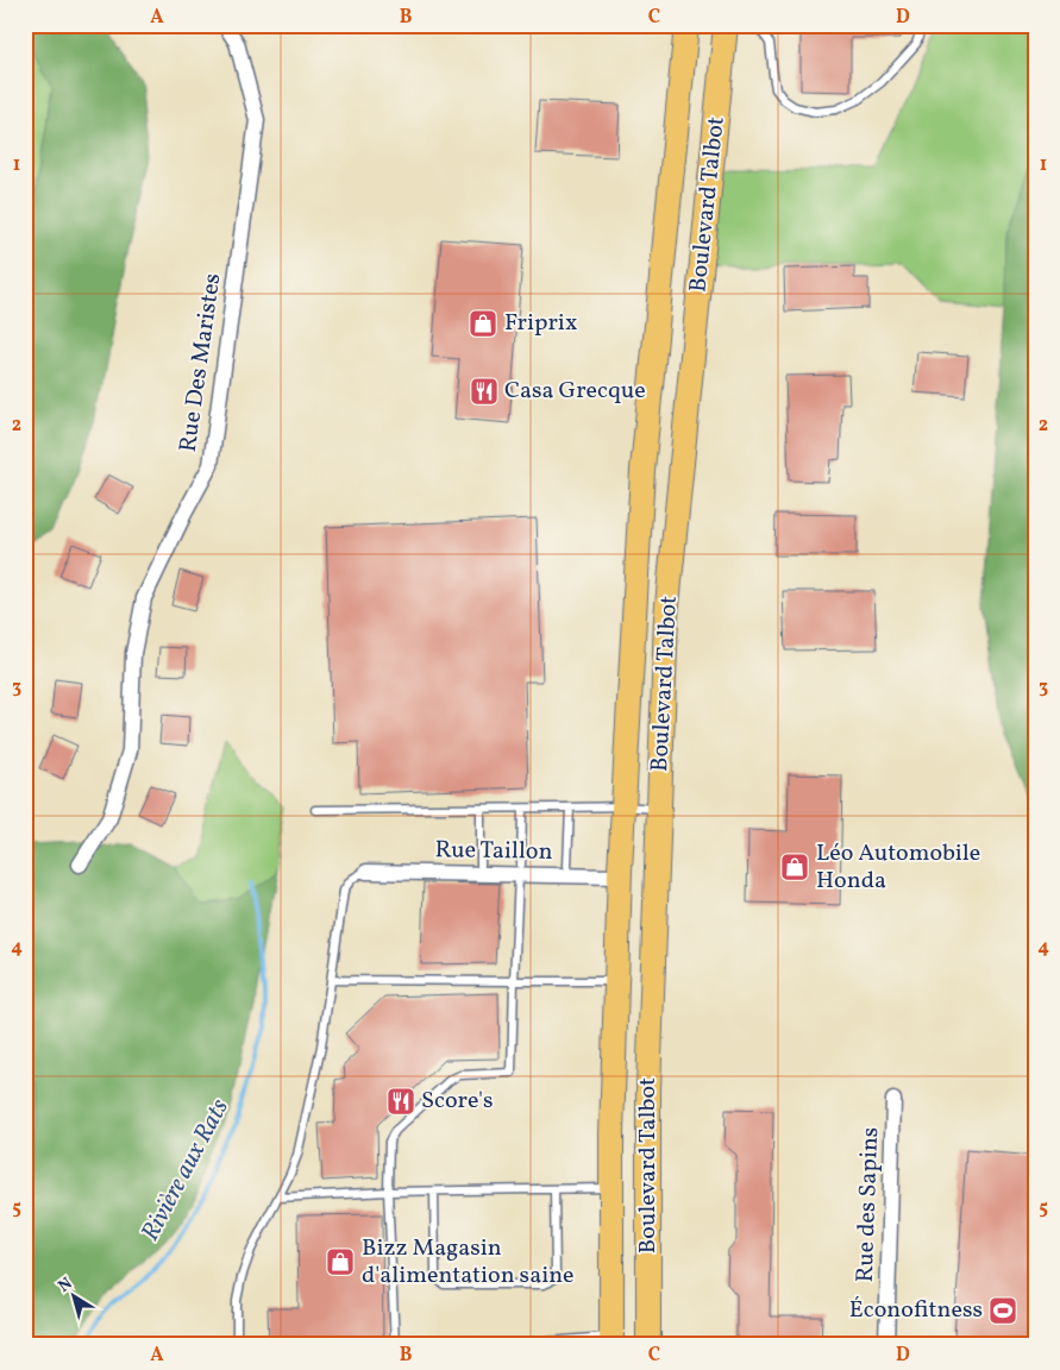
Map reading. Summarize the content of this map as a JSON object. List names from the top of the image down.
{
  "streets": {
    "main road": ["Boulevard Talbot"],
    "street": ["Rue Des Maristes", "Rue Taillon", "Rue des Sapins"]
  },
  "crossings": [
    ["Boulevard Talbot", "Rue Taillon"]
  ],
  "water": ["Rivière aux Rats"],
  "places": {
    "shop": ["Friprix", "Léo Automobile Honda", "Bizz Magasin d'alimentation saine"],
    "restaurant": ["Casa Grecque", "Score's"],
    "sports": ["Éconofitness"]
  },
  "north": "top left",
  "grid": {
    "columns": [
      "A",
      "B",
      "C",
      "D"
    ],
    "rows": [
      "1",
      "2",
      "3",
      "4",
      "5"
    ]
  }
}
